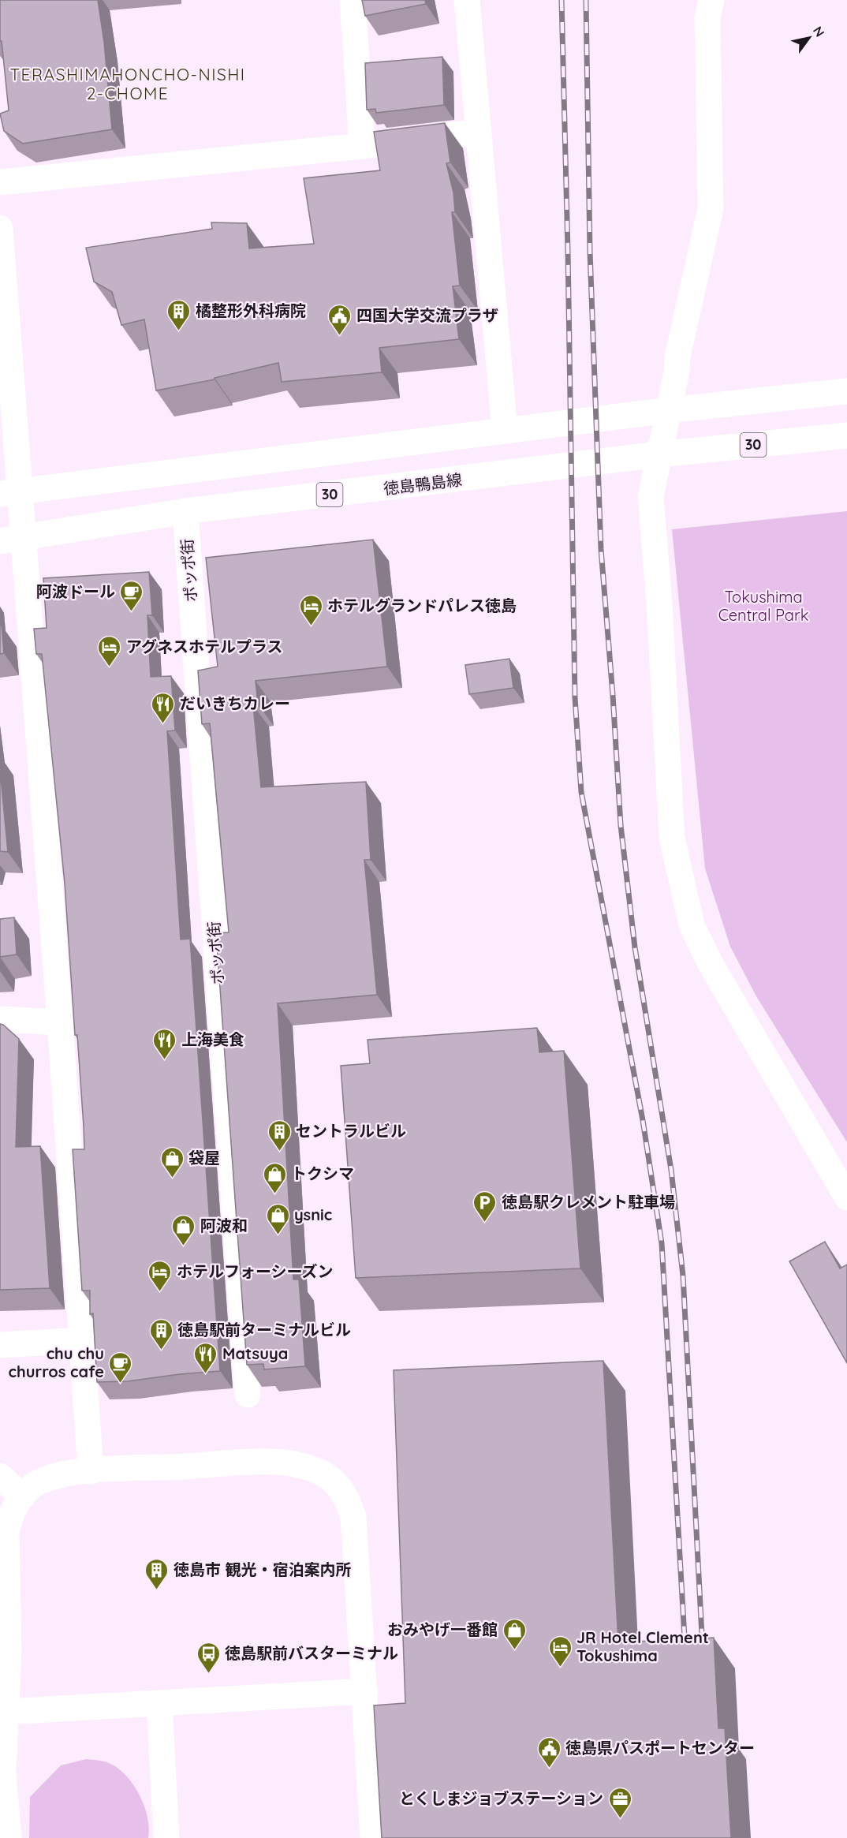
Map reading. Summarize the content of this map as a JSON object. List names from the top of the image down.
{
  "streets": {
    "street": ["30", "徳島鴨島線", "ポッポ街"]
  },
  "crossings": [
    ["徳島鴨島線", "ポッポ街"]
  ],
  "districts": ["TERASHIMAHONCHO-NISHI 2-CHOME"],
  "parks": ["Tokushima Central Park"],
  "places": {
    "building": [
      "橘整形外科病院",
      "セントラルビル",
      "徳島駅前ターミナルビル",
      "徳島市 観光・宿泊案内所"
    ],
    "public building": ["四国大学交流プラザ", "徳島県パスポートセンター"],
    "cafe": ["阿波ドール", "chu chu churros cafe"],
    "hotel": [
      "ホテルグランドパレス徳島",
      "アグネスホテルプラス",
      "ホテルフォーシーズン",
      "JR Hotel Clement Tokushima"
    ],
    "restaurant": ["だいきちカレー", "上海美食", "Matsuya"],
    "shop": [
      "袋屋",
      "トクシマ",
      "ysnic",
      "阿波和",
      "おみやげ一番館"
    ],
    "parking": ["徳島駅クレメント駐車場"],
    "bus stop": ["徳島駅前バスターミナル"],
    "office": ["とくしまジョブステーション"]
  },
  "north": "top right"
}
